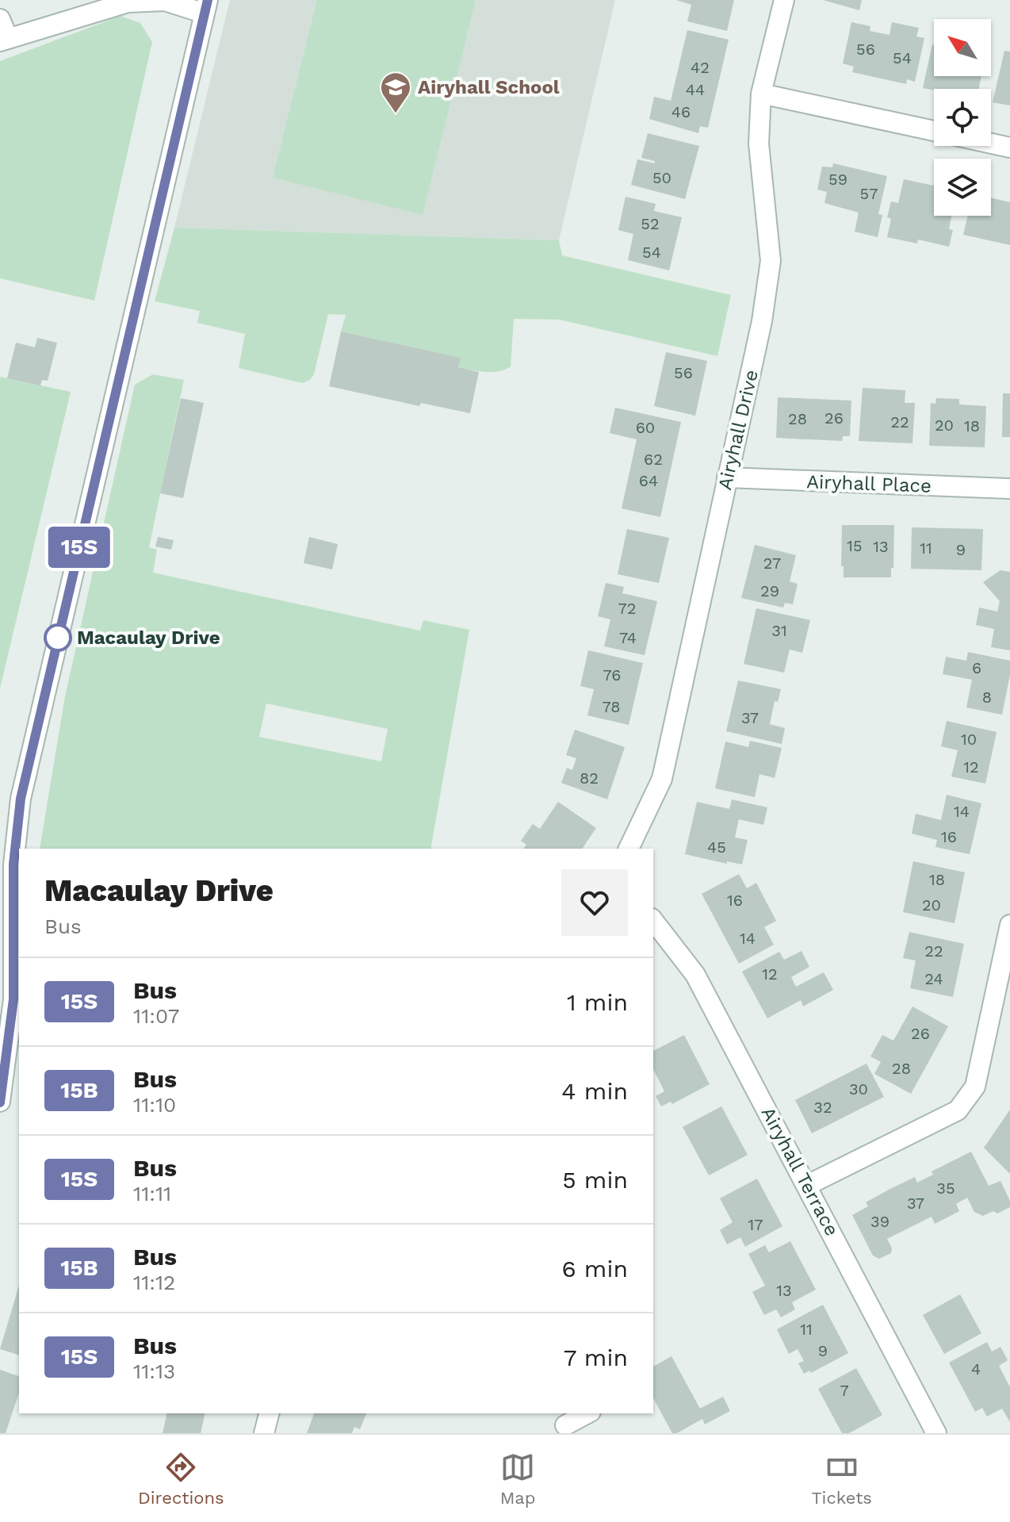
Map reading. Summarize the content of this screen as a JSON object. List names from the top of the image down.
{
  "streets": {
    "street": ["Airyhall Drive", "Airyhall Place", "Airyhall Terrace"]
  },
  "crossings": [
    ["Airyhall Drive", "Airyhall Place"]
  ],
  "places": {
    "school or university": ["Airyhall School"],
    "other": ["Macaulay Drive"]
  },
  "lines": ["bus line 15S"],
  "house_numbers": [
    "56",
    "54",
    "42",
    "44",
    "46",
    "50",
    "59",
    "57",
    "52",
    "54",
    "56",
    "26",
    "28",
    "22",
    "20",
    "18",
    "60",
    "62",
    "64",
    "15",
    "13",
    "11",
    "9",
    "27",
    "29",
    "72",
    "31",
    "74",
    "6",
    "76",
    "8",
    "78",
    "37",
    "10",
    "12",
    "82",
    "14",
    "16",
    "45",
    "18",
    "16",
    "20",
    "14",
    "22",
    "12",
    "24",
    "26",
    "28",
    "30",
    "32",
    "35",
    "37",
    "39",
    "17",
    "13",
    "11",
    "9",
    "4",
    "7"
  ],
  "north": "top left",
  "page": {
    "on_map": "15S",
    "heading": ["Macaulay Drive", "Bus"],
    "list": [
      {
        "mark": "15S",
        "name": "Bus",
        "note": "11:07",
        "value": "1 min"
      },
      {
        "mark": "15B",
        "name": "Bus",
        "note": "11:10",
        "value": "4 min"
      },
      {
        "mark": "15S",
        "name": "Bus",
        "note": "11:11",
        "value": "5 min"
      },
      {
        "mark": "15B",
        "name": "Bus",
        "note": "11:12",
        "value": "6 min"
      },
      {
        "mark": "15S",
        "name": "Bus",
        "note": "11:13",
        "value": "7 min"
      }
    ],
    "tabs": ["Directions", "Map", "Tickets"]
  }
}
